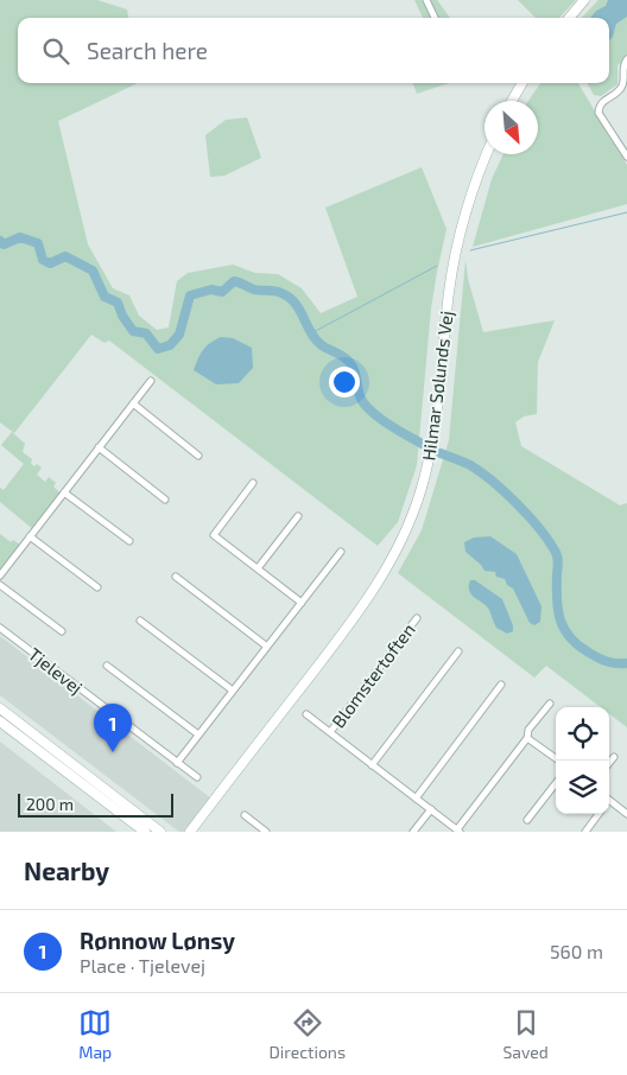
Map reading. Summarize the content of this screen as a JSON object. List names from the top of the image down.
{
  "streets": {
    "street": ["Hilmar Sølunds Vej", "Tjelevej", "Blomstertoften"]
  },
  "scale_bar": "200 m",
  "north": "bottom right",
  "page": {
    "search": "Search here",
    "pins": "1",
    "scale": "200 m",
    "heading": "Nearby",
    "list": [
      {
        "mark": "1",
        "name": "Rønnow Lønsy",
        "note": "Place · Tjelevej",
        "value": "560 m"
      }
    ],
    "nav": ["Map", "Directions", "Saved"]
  }
}
